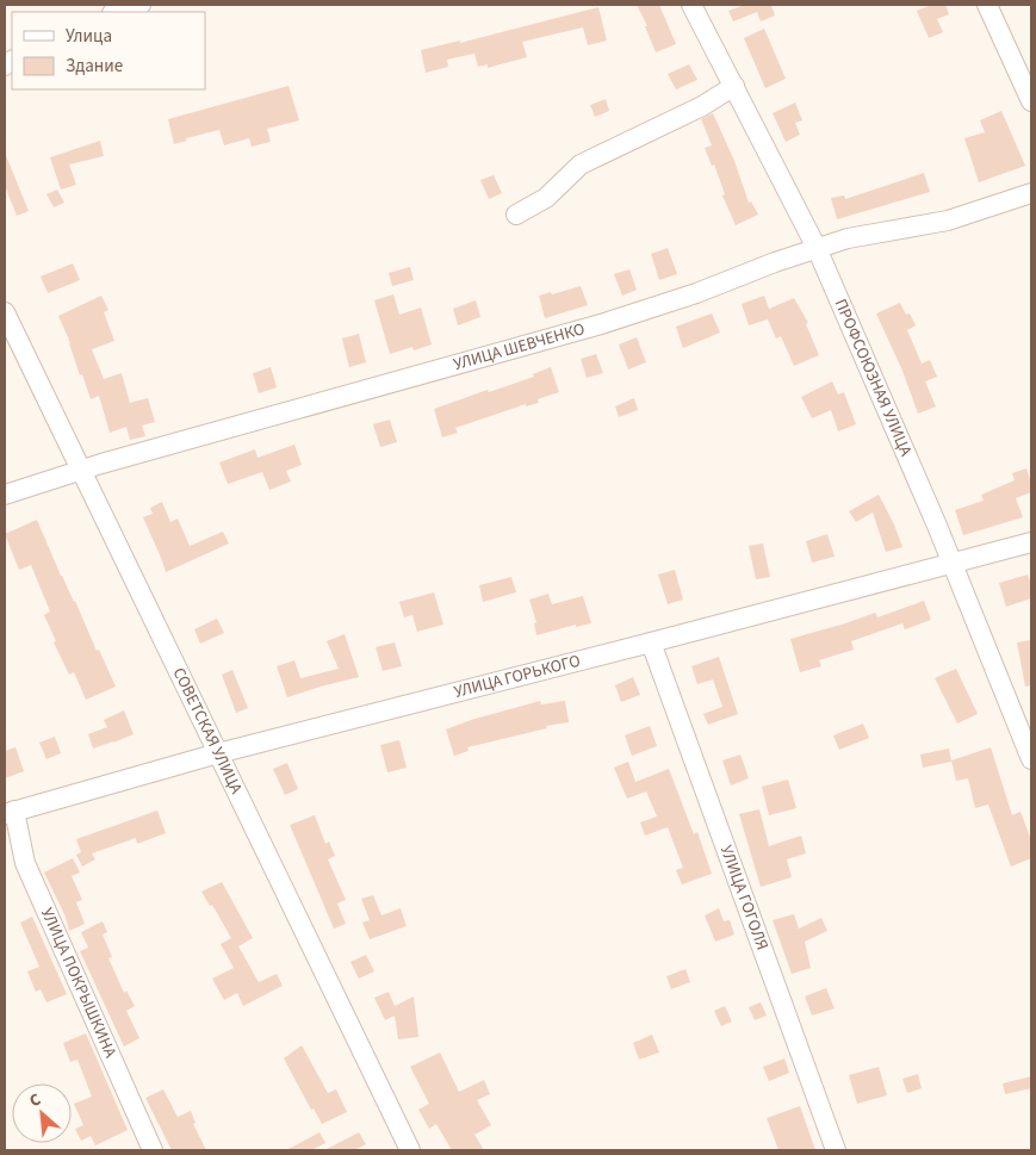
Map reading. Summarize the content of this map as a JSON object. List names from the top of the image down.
{
  "streets": {
    "street": [
      "УЛИЦА ШЕВЧЕНКО",
      "ПРОФСОЮЗНАЯ УЛИЦА",
      "УЛИЦА ГОРЬКОГО",
      "СОВЕТСКАЯ УЛИЦА",
      "УЛИЦА ГОГОЛЯ",
      "УЛИЦА ПОКРЫШКИНА"
    ]
  },
  "crossings": [
    ["УЛИЦА ШЕВЧЕНКО", "ПРОФСОЮЗНАЯ УЛИЦА"],
    ["УЛИЦА ШЕВЧЕНКО", "СОВЕТСКАЯ УЛИЦА"],
    ["ПРОФСОЮЗНАЯ УЛИЦА", "УЛИЦА ГОРЬКОГО"],
    ["УЛИЦА ГОРЬКОГО", "СОВЕТСКАЯ УЛИЦА"],
    ["УЛИЦА ГОРЬКОГО", "УЛИЦА ГОГОЛЯ"],
    ["УЛИЦА ГОРЬКОГО", "УЛИЦА ПОКРЫШКИНА"]
  ],
  "legend": ["Улица", "Здание"],
  "north": "top left"
}
